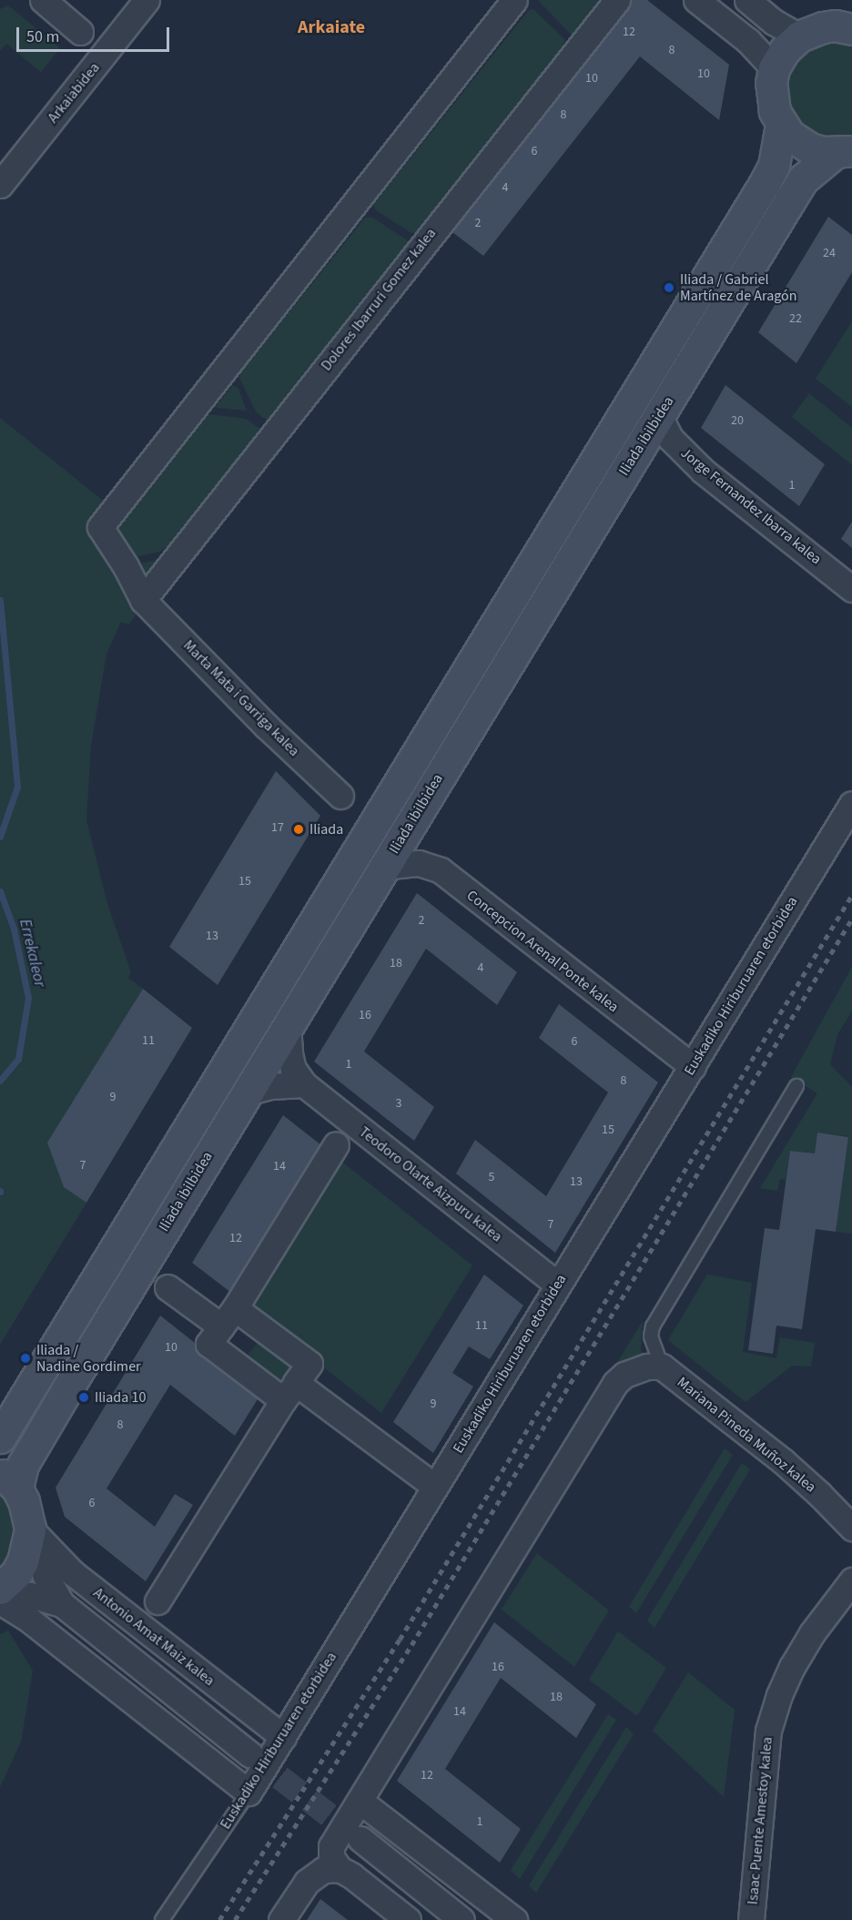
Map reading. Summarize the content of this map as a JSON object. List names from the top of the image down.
{
  "streets": {
    "street": [
      "Arkaiabidea",
      "Dolores Ibarruri Gomez kalea",
      "Iliada ibilbidea",
      "Jorge Fernandez Ibarra kalea",
      "Marta Mata i Garriga kalea",
      "Concepcion Arenal Ponte kalea",
      "Euskadiko Hiriburuaren etorbidea",
      "Teodoro Olarte Aizpuru kalea",
      "Mariana Pineda Muñoz kalea",
      "Antonio Amat Maiz kalea",
      "Isaac Puente Amestoy kalea"
    ]
  },
  "crossings": [
    ["Dolores Ibarruri Gomez kalea", "Marta Mata i Garriga kalea"],
    ["Iliada ibilbidea", "Jorge Fernandez Ibarra kalea"],
    ["Iliada ibilbidea", "Concepcion Arenal Ponte kalea"],
    ["Iliada ibilbidea", "Teodoro Olarte Aizpuru kalea"],
    ["Concepcion Arenal Ponte kalea", "Euskadiko Hiriburuaren etorbidea"],
    ["Euskadiko Hiriburuaren etorbidea", "Teodoro Olarte Aizpuru kalea"],
    ["Euskadiko Hiriburuaren etorbidea", "Antonio Amat Maiz kalea"]
  ],
  "districts": ["Arkaiate"],
  "water": ["Errekaleor"],
  "places": [
    "Iliada / Gabriel Martínez de Aragón",
    "Iliada",
    "Iliada / Nadine Gordimer",
    "Iliada 10"
  ],
  "house_numbers": [
    "12",
    "8",
    "10",
    "10",
    "8",
    "6",
    "4",
    "2",
    "24",
    "22",
    "20",
    "1",
    "17",
    "15",
    "2",
    "13",
    "18",
    "4",
    "16",
    "11",
    "6",
    "1",
    "8",
    "9",
    "3",
    "15",
    "7",
    "14",
    "5",
    "13",
    "7",
    "12",
    "11",
    "10",
    "9",
    "8",
    "6",
    "16",
    "18",
    "14",
    "12",
    "1"
  ],
  "scale_bar": "50 m"
}
